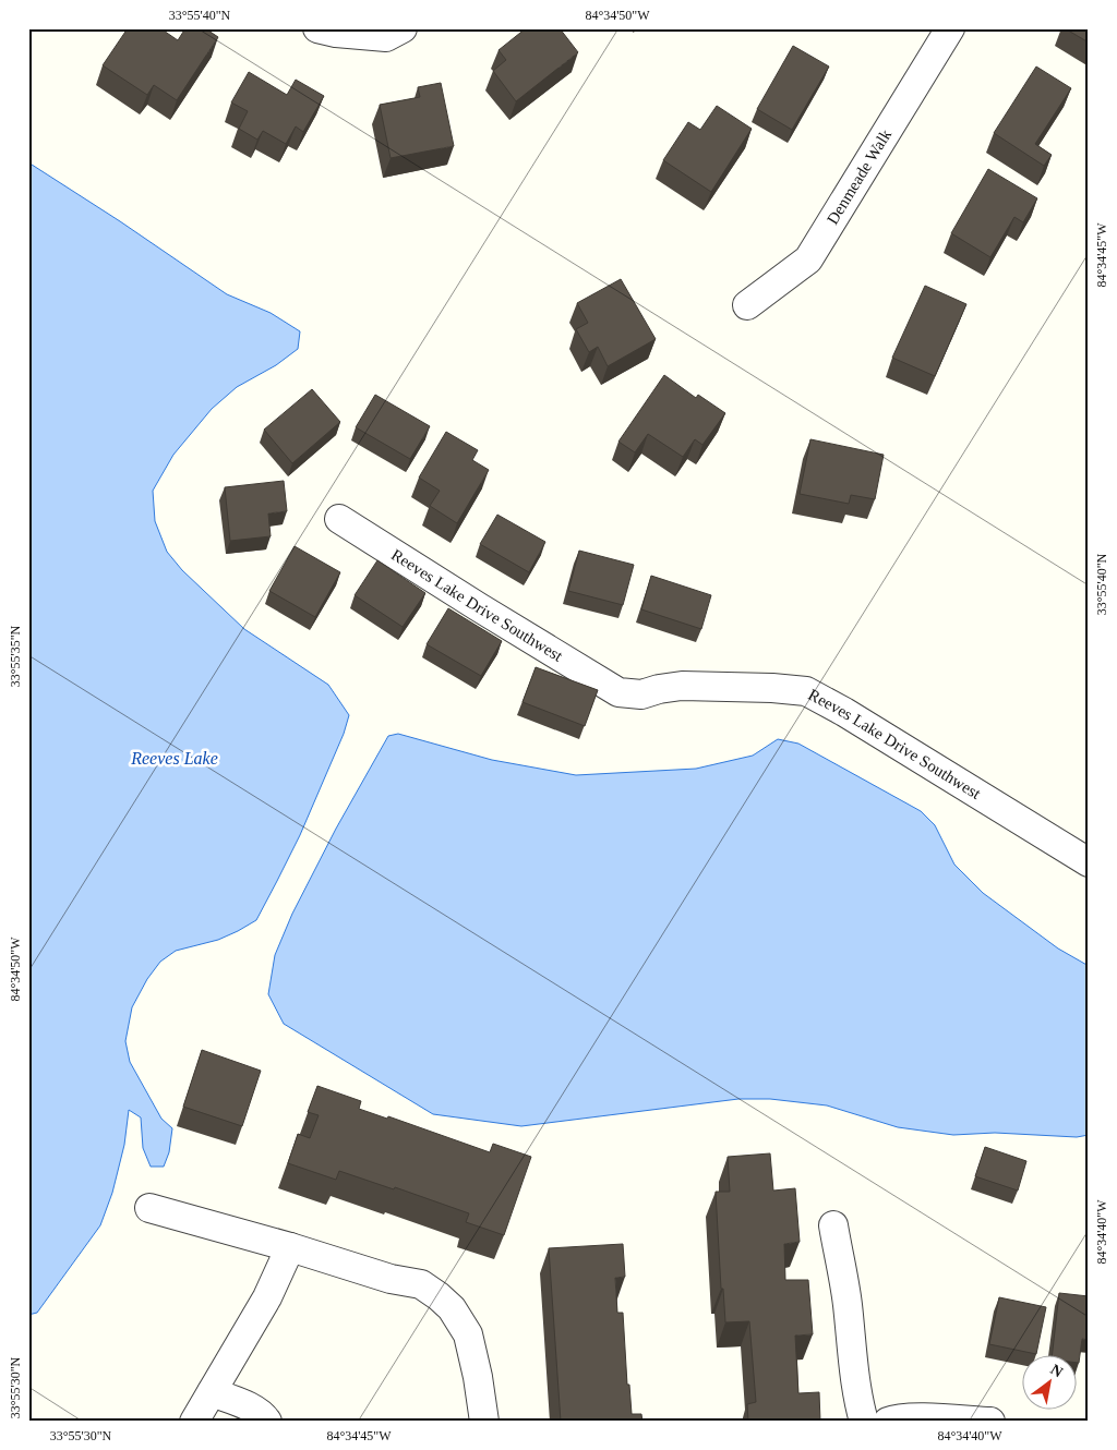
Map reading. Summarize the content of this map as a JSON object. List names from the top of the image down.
{
  "streets": {
    "street": ["Denmeade Walk", "Reeves Lake Drive Southwest"]
  },
  "water": ["Reeves Lake"],
  "north": "top right",
  "coordinates": [
    "33°55'40\"N",
    "84°34'50\"W",
    "84°34'45\"W",
    "33°55'35\"N",
    "84°34'40\"W",
    "33°55'30\"N"
  ]
}
